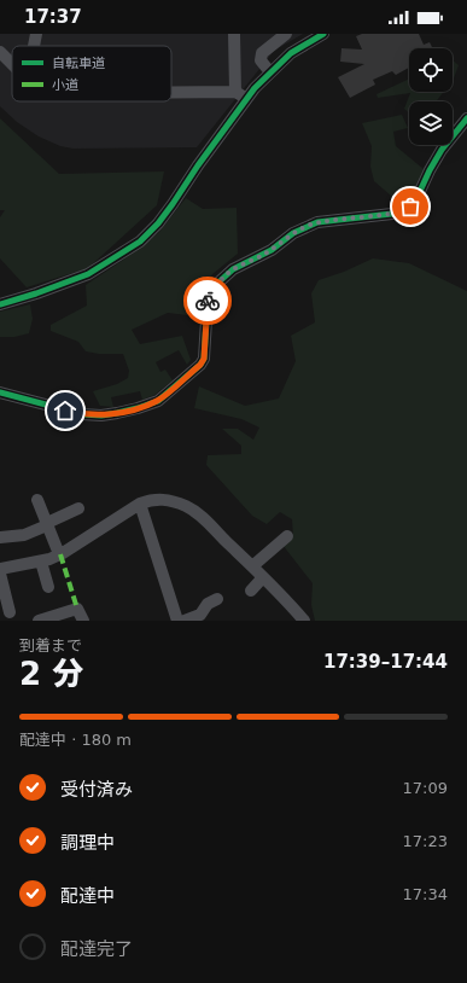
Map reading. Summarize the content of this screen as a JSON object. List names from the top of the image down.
{
  "legend": ["自転車道", "小道"],
  "page": {
    "status": "17:37",
    "heading": ["2 分", "到着まで", "17:39–17:44"],
    "bar": "配達中 · 180 m",
    "list": [
      ["受付済み", "17:09"],
      ["調理中", "17:23"],
      ["配達中", "17:34"],
      "配達完了"
    ]
  }
}
